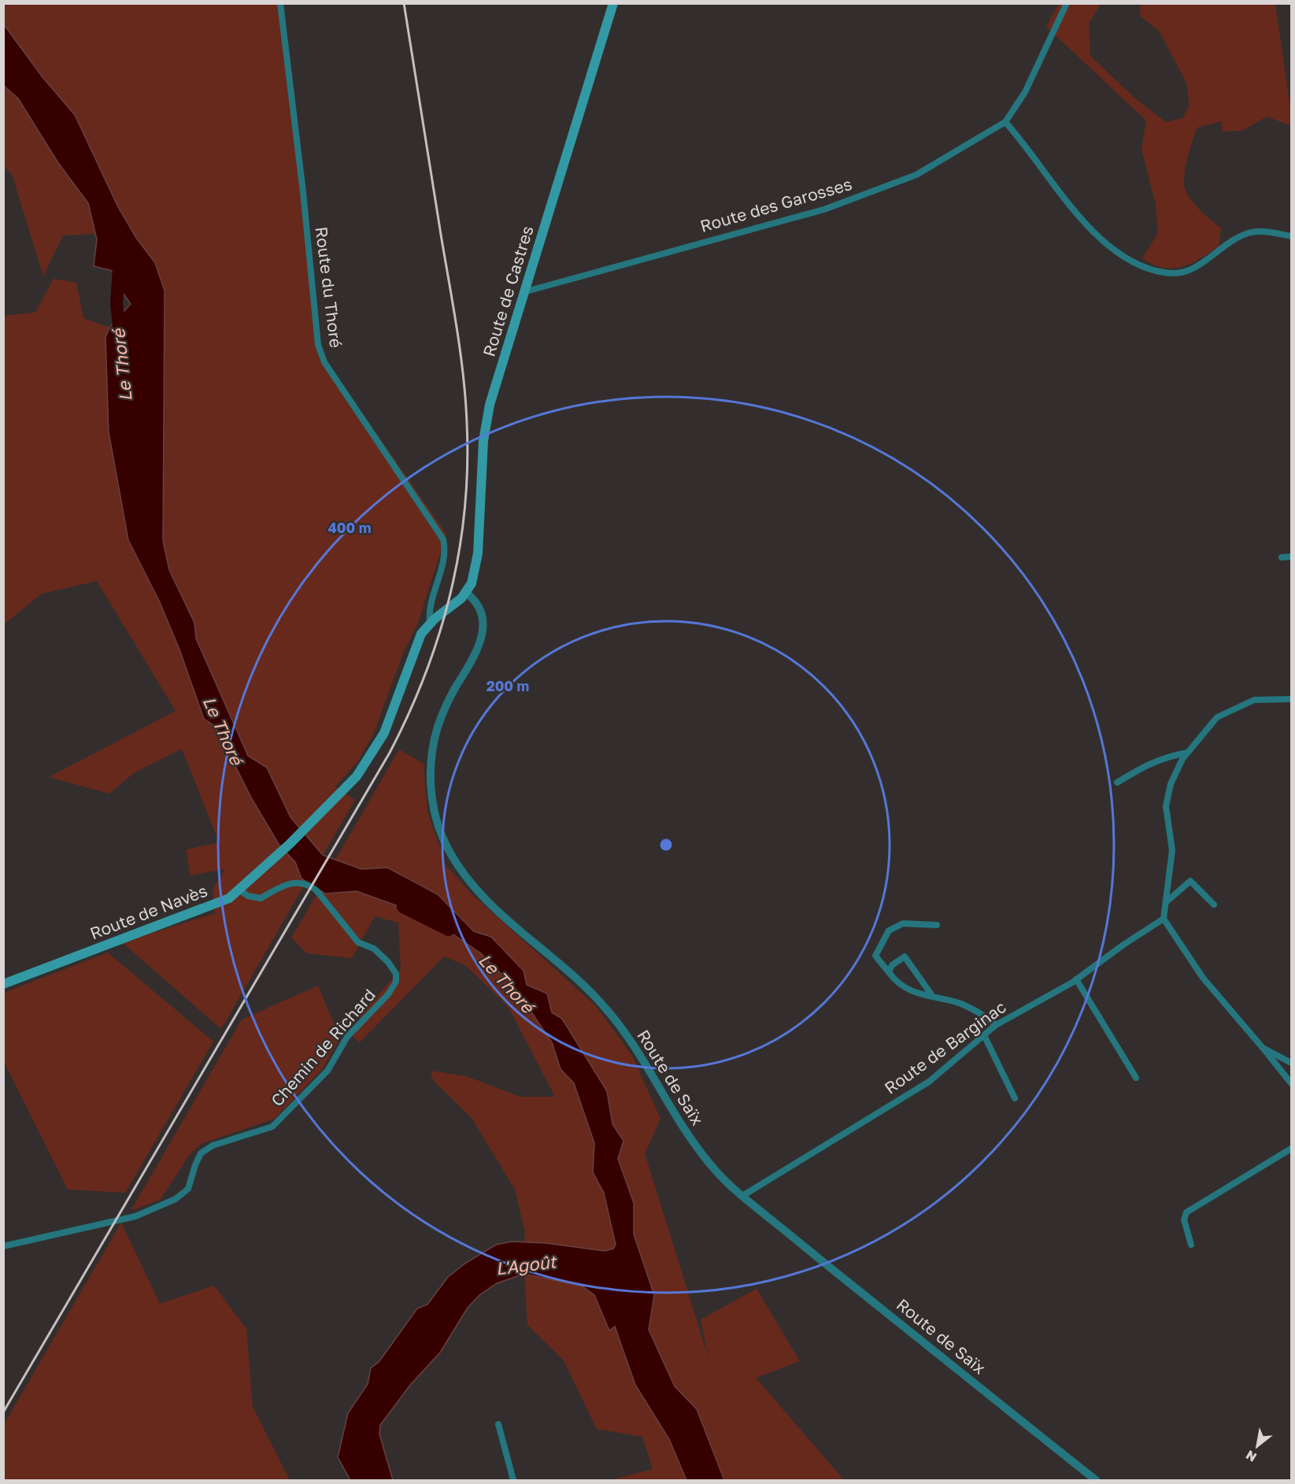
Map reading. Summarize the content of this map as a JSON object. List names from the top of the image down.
{
  "streets": {
    "main road": ["Route de Castres", "Route de Navès"],
    "street": [
      "Route des Garosses",
      "Route du Thoré",
      "Chemin de Richard",
      "Route de Barginac",
      "Route de Saïx"
    ]
  },
  "crossings": [
    ["Route des Garosses", "Route de Castres"],
    ["Route du Thoré", "Route de Navès"],
    ["Route de Castres", "Route de Navès"],
    ["Route de Castres", "Route de Saïx"],
    ["Route de Navès", "Chemin de Richard"],
    ["Route de Navès", "Route de Saïx"],
    ["Route de Barginac", "Route de Saïx"]
  ],
  "water": ["Le Thoré", "L'Agoût"],
  "north": "bottom left",
  "rings": ["400 m", "200 m"]
}
